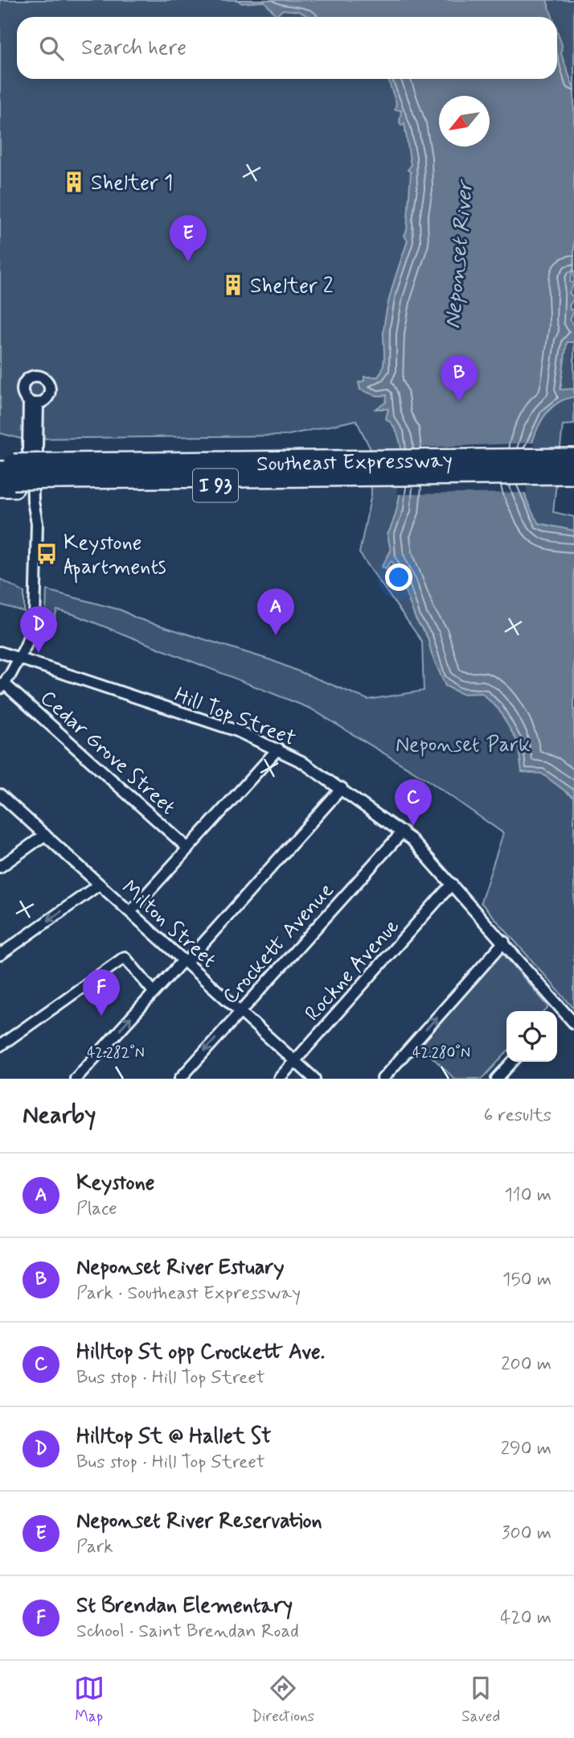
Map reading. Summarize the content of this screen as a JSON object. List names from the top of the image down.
{
  "streets": {
    "highway": ["Southeast Expressway", "I 93"],
    "street": [
      "Hill Top Street",
      "Cedar Grove Street",
      "Milton Street",
      "Crockett Avenue",
      "Rockne Avenue"
    ]
  },
  "crossings": [
    ["Hill Top Street", "Crockett Avenue"],
    ["Hill Top Street", "Rockne Avenue"],
    ["Milton Street", "Crockett Avenue"],
    ["Milton Street", "Rockne Avenue"]
  ],
  "water": ["Neponset River"],
  "parks": ["Neponset Park"],
  "places": {
    "building": ["Shelter 1", "Shelter 2"],
    "bus stop": ["Keystone Apartments"]
  },
  "north": "bottom left",
  "page": {
    "search": "Search here",
    "pins": [
      "E",
      "B",
      "A",
      "D",
      "C",
      "F"
    ],
    "heading": ["Nearby", "6 results"],
    "list": [
      {
        "mark": "A",
        "name": "Keystone",
        "note": "Place",
        "value": "110 m"
      },
      {
        "mark": "B",
        "name": "Neponset River Estuary",
        "note": "Park · Southeast Expressway",
        "value": "150 m"
      },
      {
        "mark": "C",
        "name": "Hilltop St opp Crockett Ave.",
        "note": "Bus stop · Hill Top Street",
        "value": "200 m"
      },
      {
        "mark": "D",
        "name": "Hilltop St @ Hallet St",
        "note": "Bus stop · Hill Top Street",
        "value": "290 m"
      },
      {
        "mark": "E",
        "name": "Neponset River Reservation",
        "note": "Park",
        "value": "300 m"
      },
      {
        "mark": "F",
        "name": "St Brendan Elementary",
        "note": "School · Saint Brendan Road",
        "value": "420 m"
      }
    ],
    "nav": ["Map", "Directions", "Saved"]
  },
  "coordinates": ["42.282°N", "42.280°N"]
}
